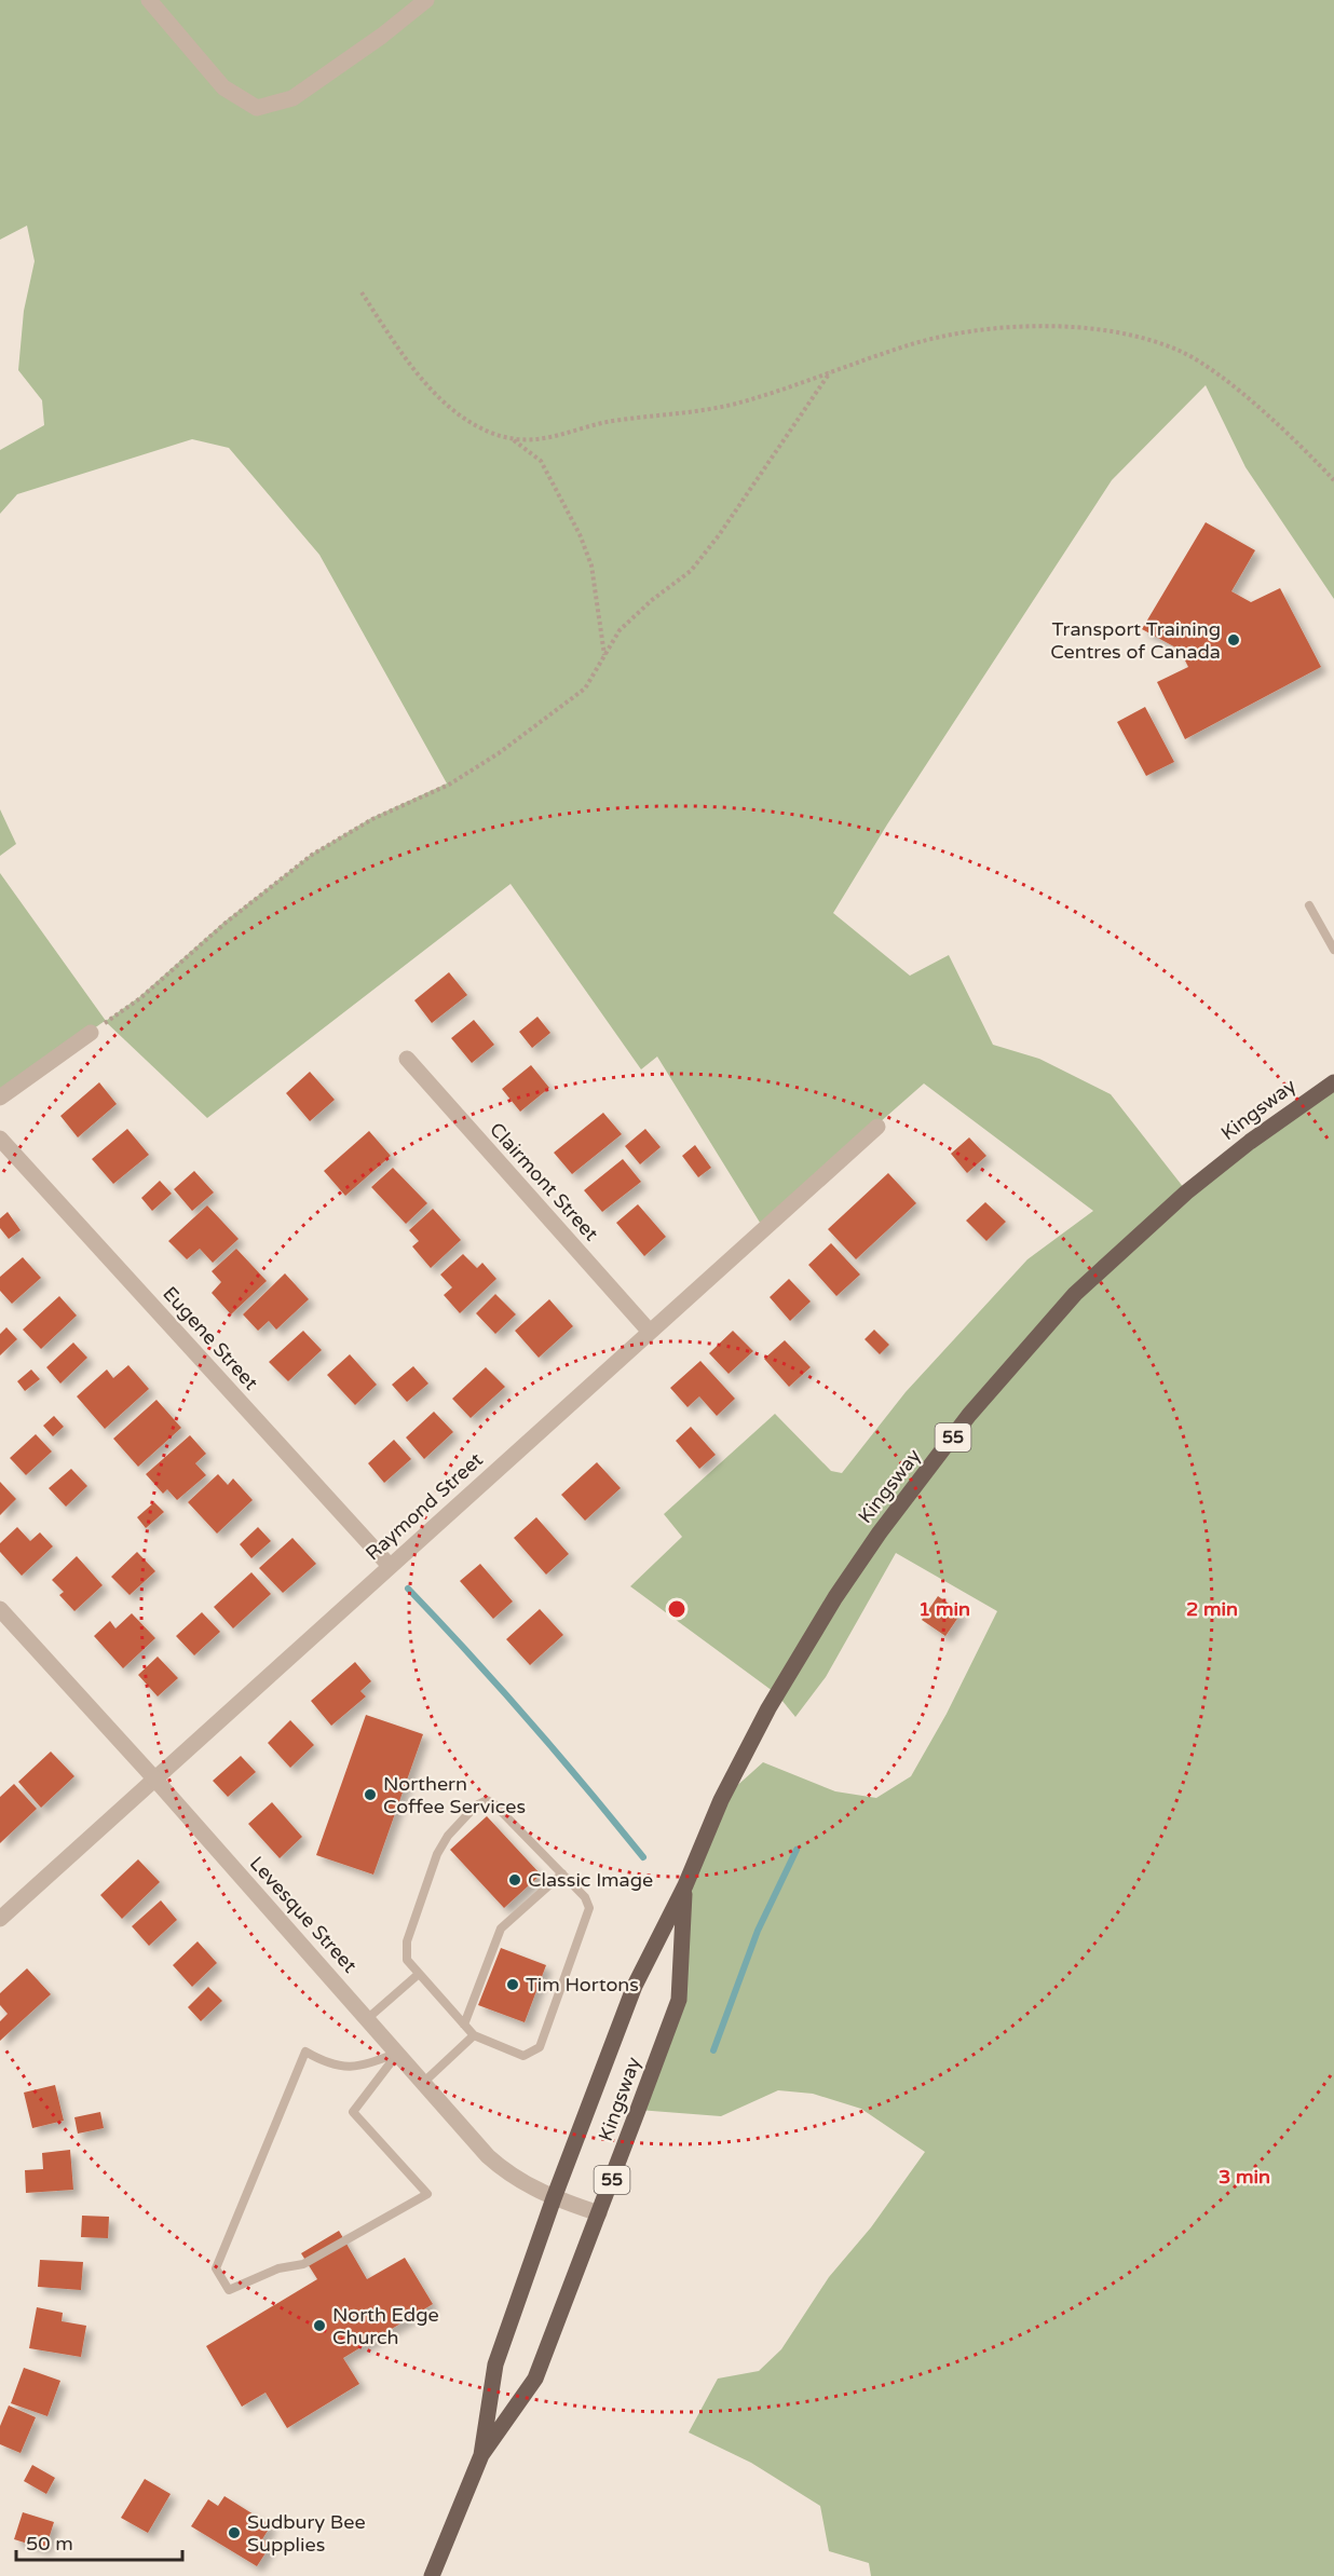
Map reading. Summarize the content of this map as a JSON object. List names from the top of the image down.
{
  "streets": {
    "main road": ["Kingsway", "55"],
    "street": [
      "Clairmont Street",
      "Eugene Street",
      "Raymond Street",
      "Levesque Street"
    ]
  },
  "crossings": [
    ["Kingsway", "Levesque Street"],
    ["Clairmont Street", "Raymond Street"],
    ["Eugene Street", "Raymond Street"],
    ["Raymond Street", "Levesque Street"]
  ],
  "places": [
    "Transport Training Centres of Canada",
    "Northern Coffee Services",
    "Classic Image",
    "Tim Hortons",
    "North Edge Church",
    "Sudbury Bee Supplies"
  ],
  "scale_bar": "50 m",
  "rings": ["1 min", "2 min", "3 min"]
}
